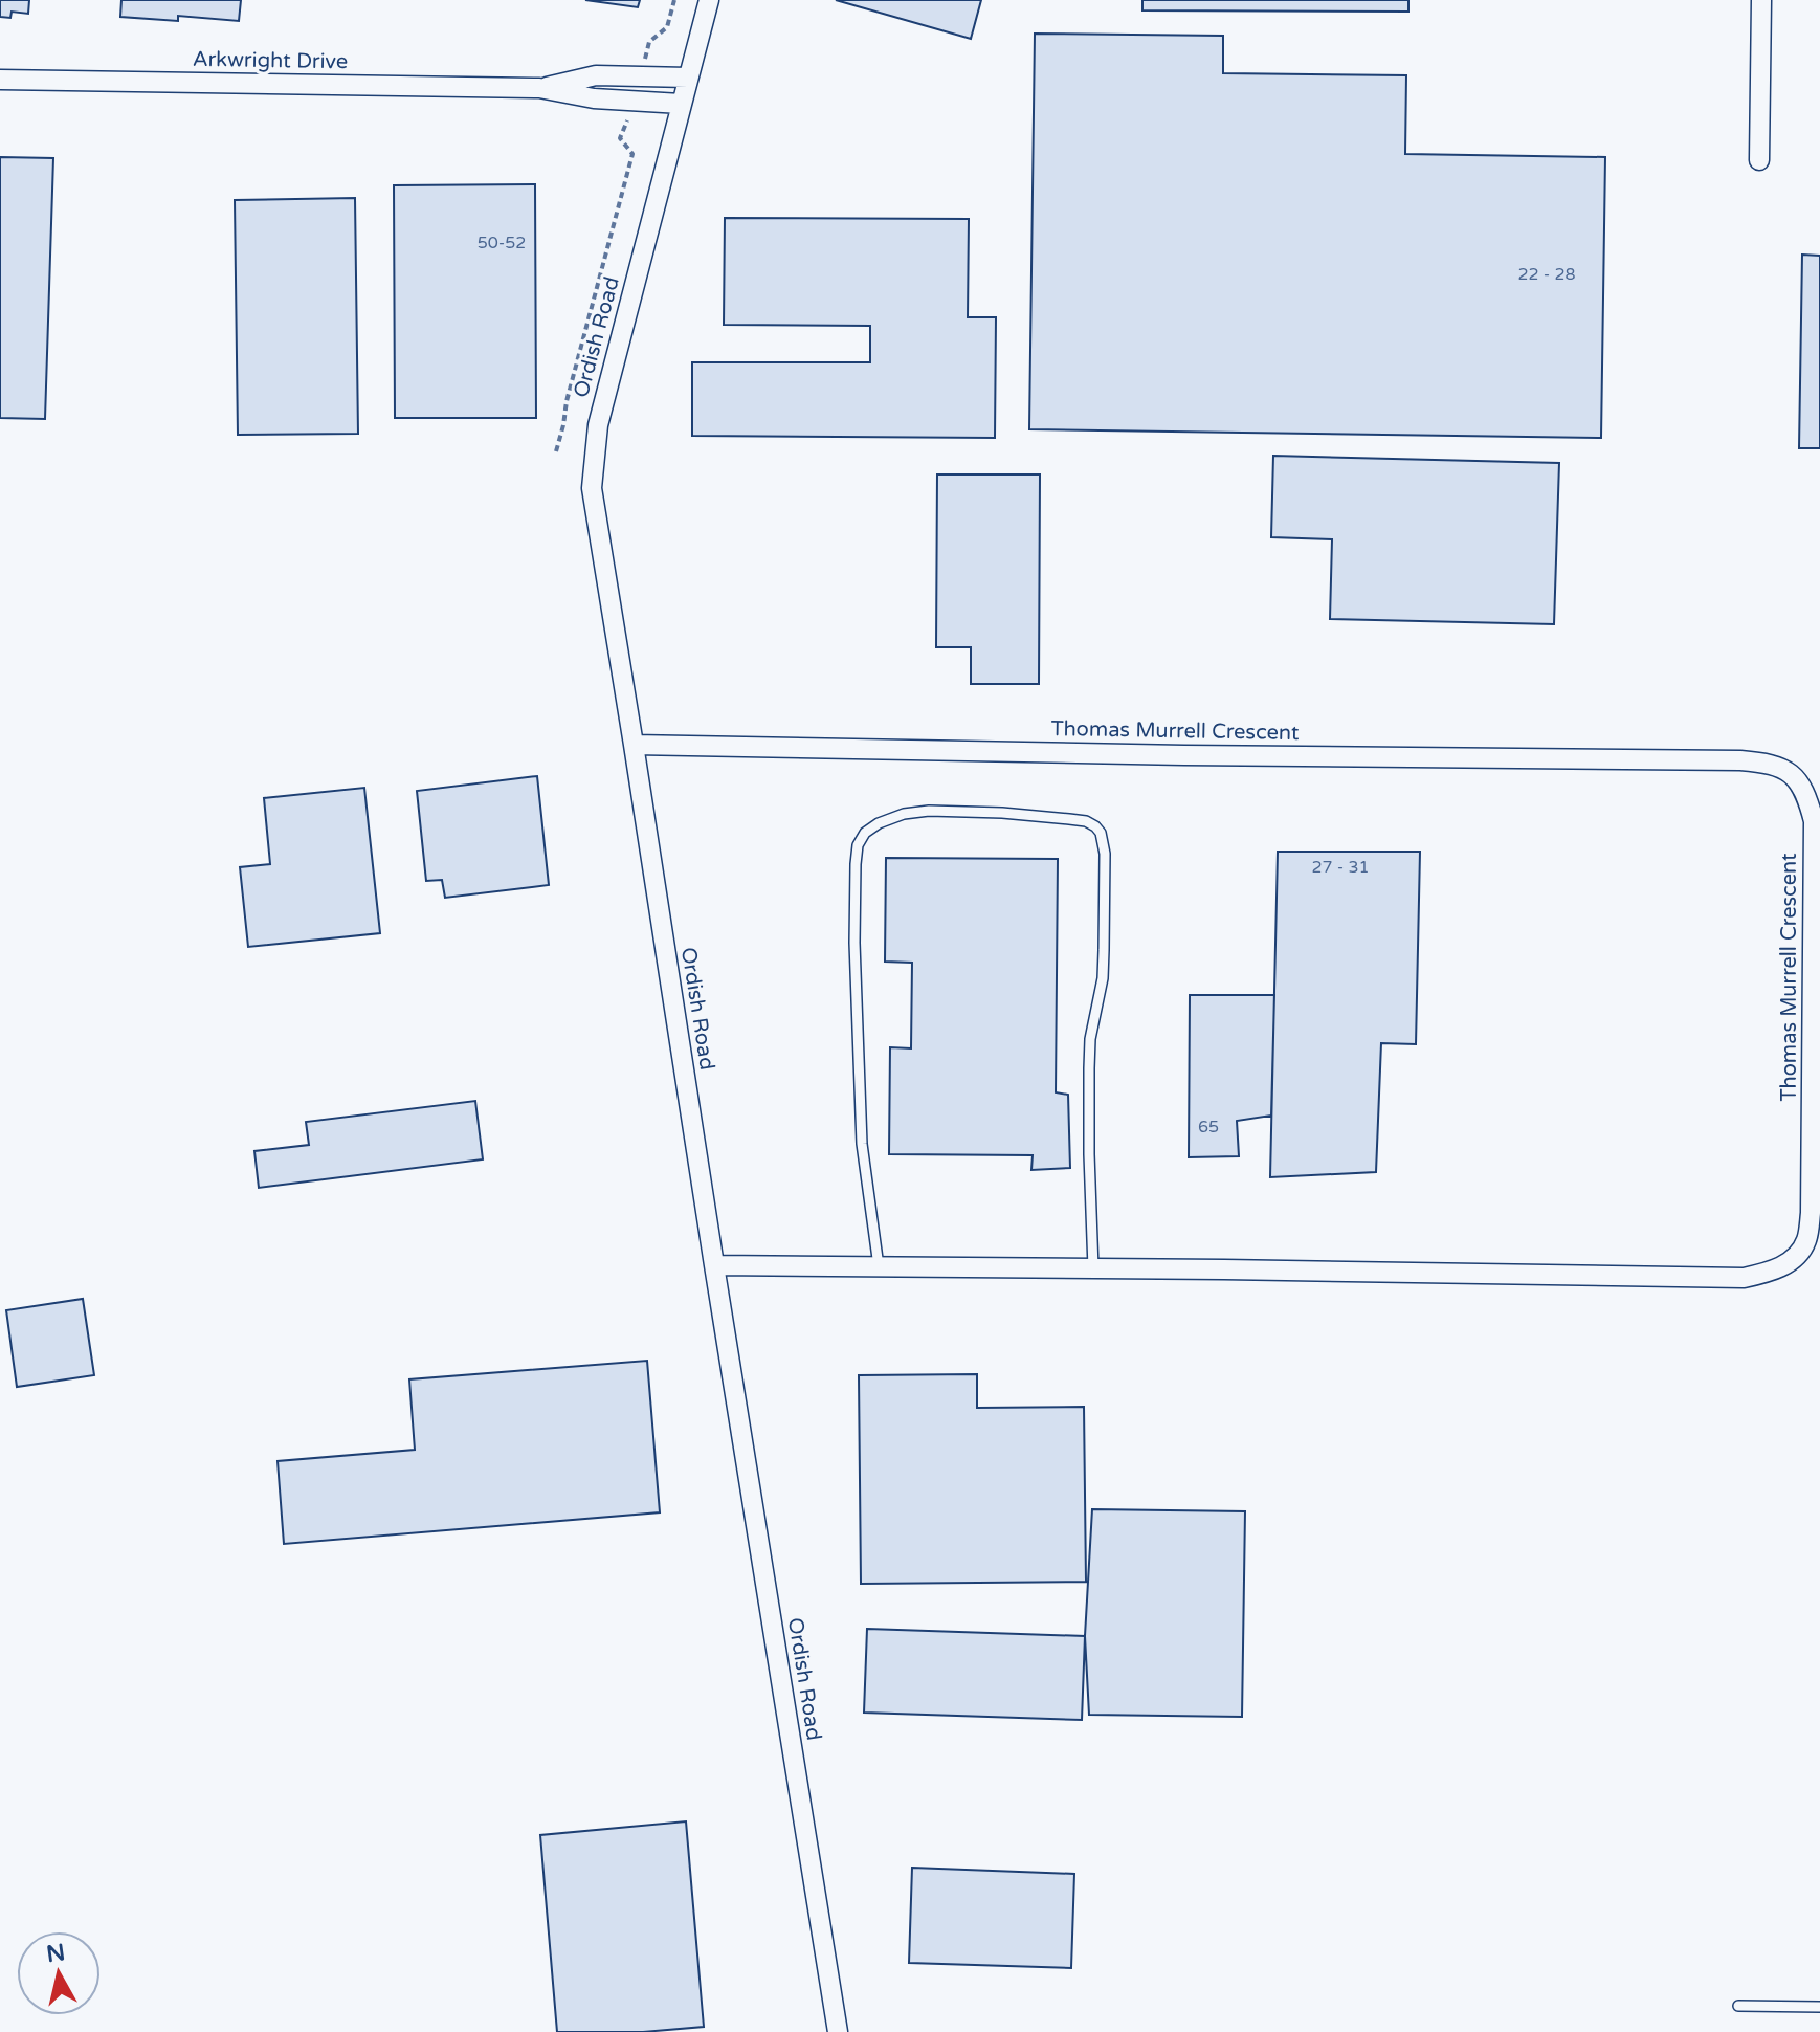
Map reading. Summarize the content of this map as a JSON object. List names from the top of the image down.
{
  "streets": {
    "street": ["Arkwright Drive", "Ordish Road", "Thomas Murrell Crescent"]
  },
  "crossings": [
    ["Arkwright Drive", "Ordish Road"],
    ["Ordish Road", "Thomas Murrell Crescent"]
  ],
  "house_numbers": [
    "50-52",
    "22 - 28",
    "27 - 31",
    "65"
  ],
  "north": "top"
}
